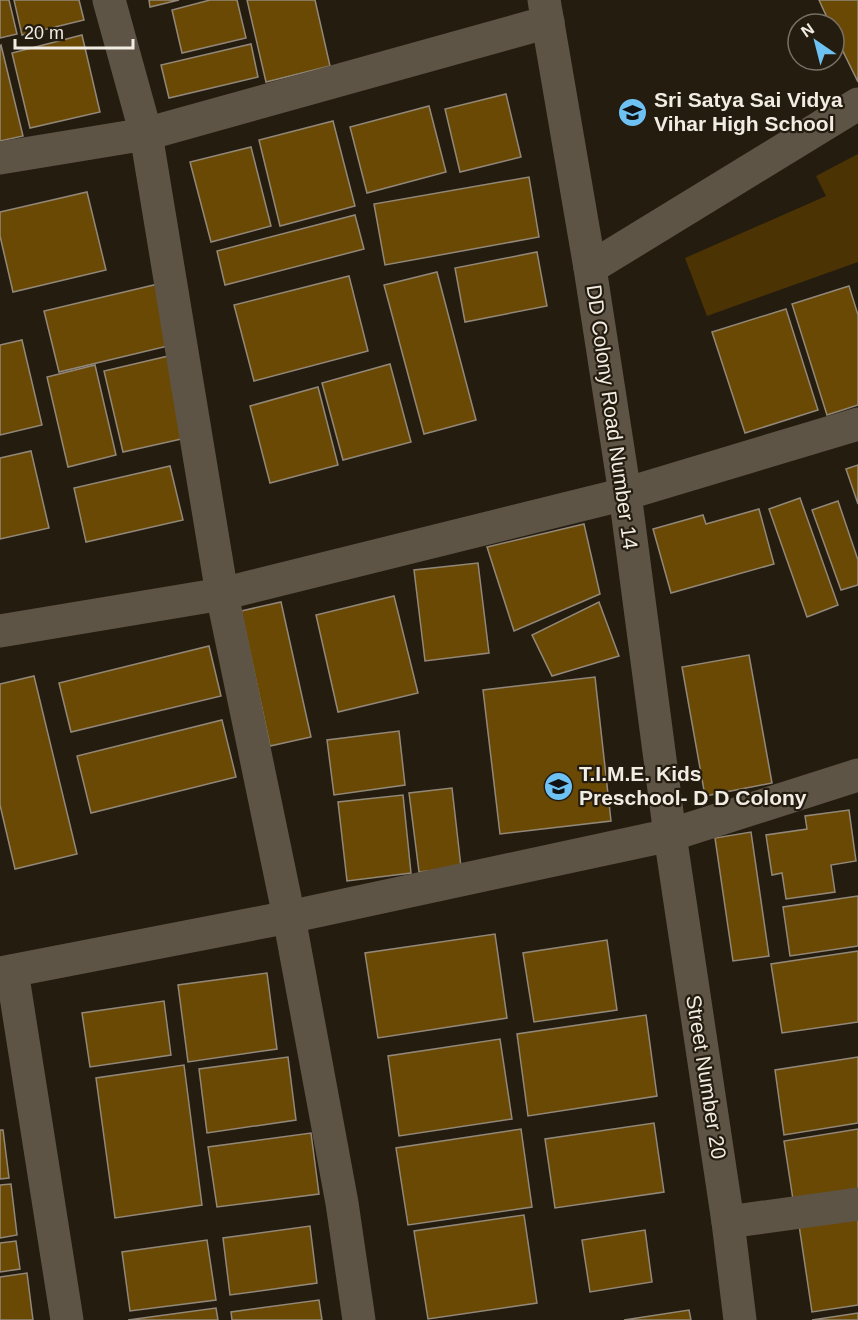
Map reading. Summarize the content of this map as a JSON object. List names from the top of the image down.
{
  "streets": {
    "street": ["DD Colony Road Number 14", "Street Number 20"]
  },
  "crossings": [
    ["DD Colony Road Number 14", "Street Number 20"]
  ],
  "places": {
    "school or university": ["Sri Satya Sai Vidya Vihar High School", "T.I.M.E. Kids Preschool- D D Colony"]
  },
  "scale_bar": "20 m",
  "north": "top left"
}
